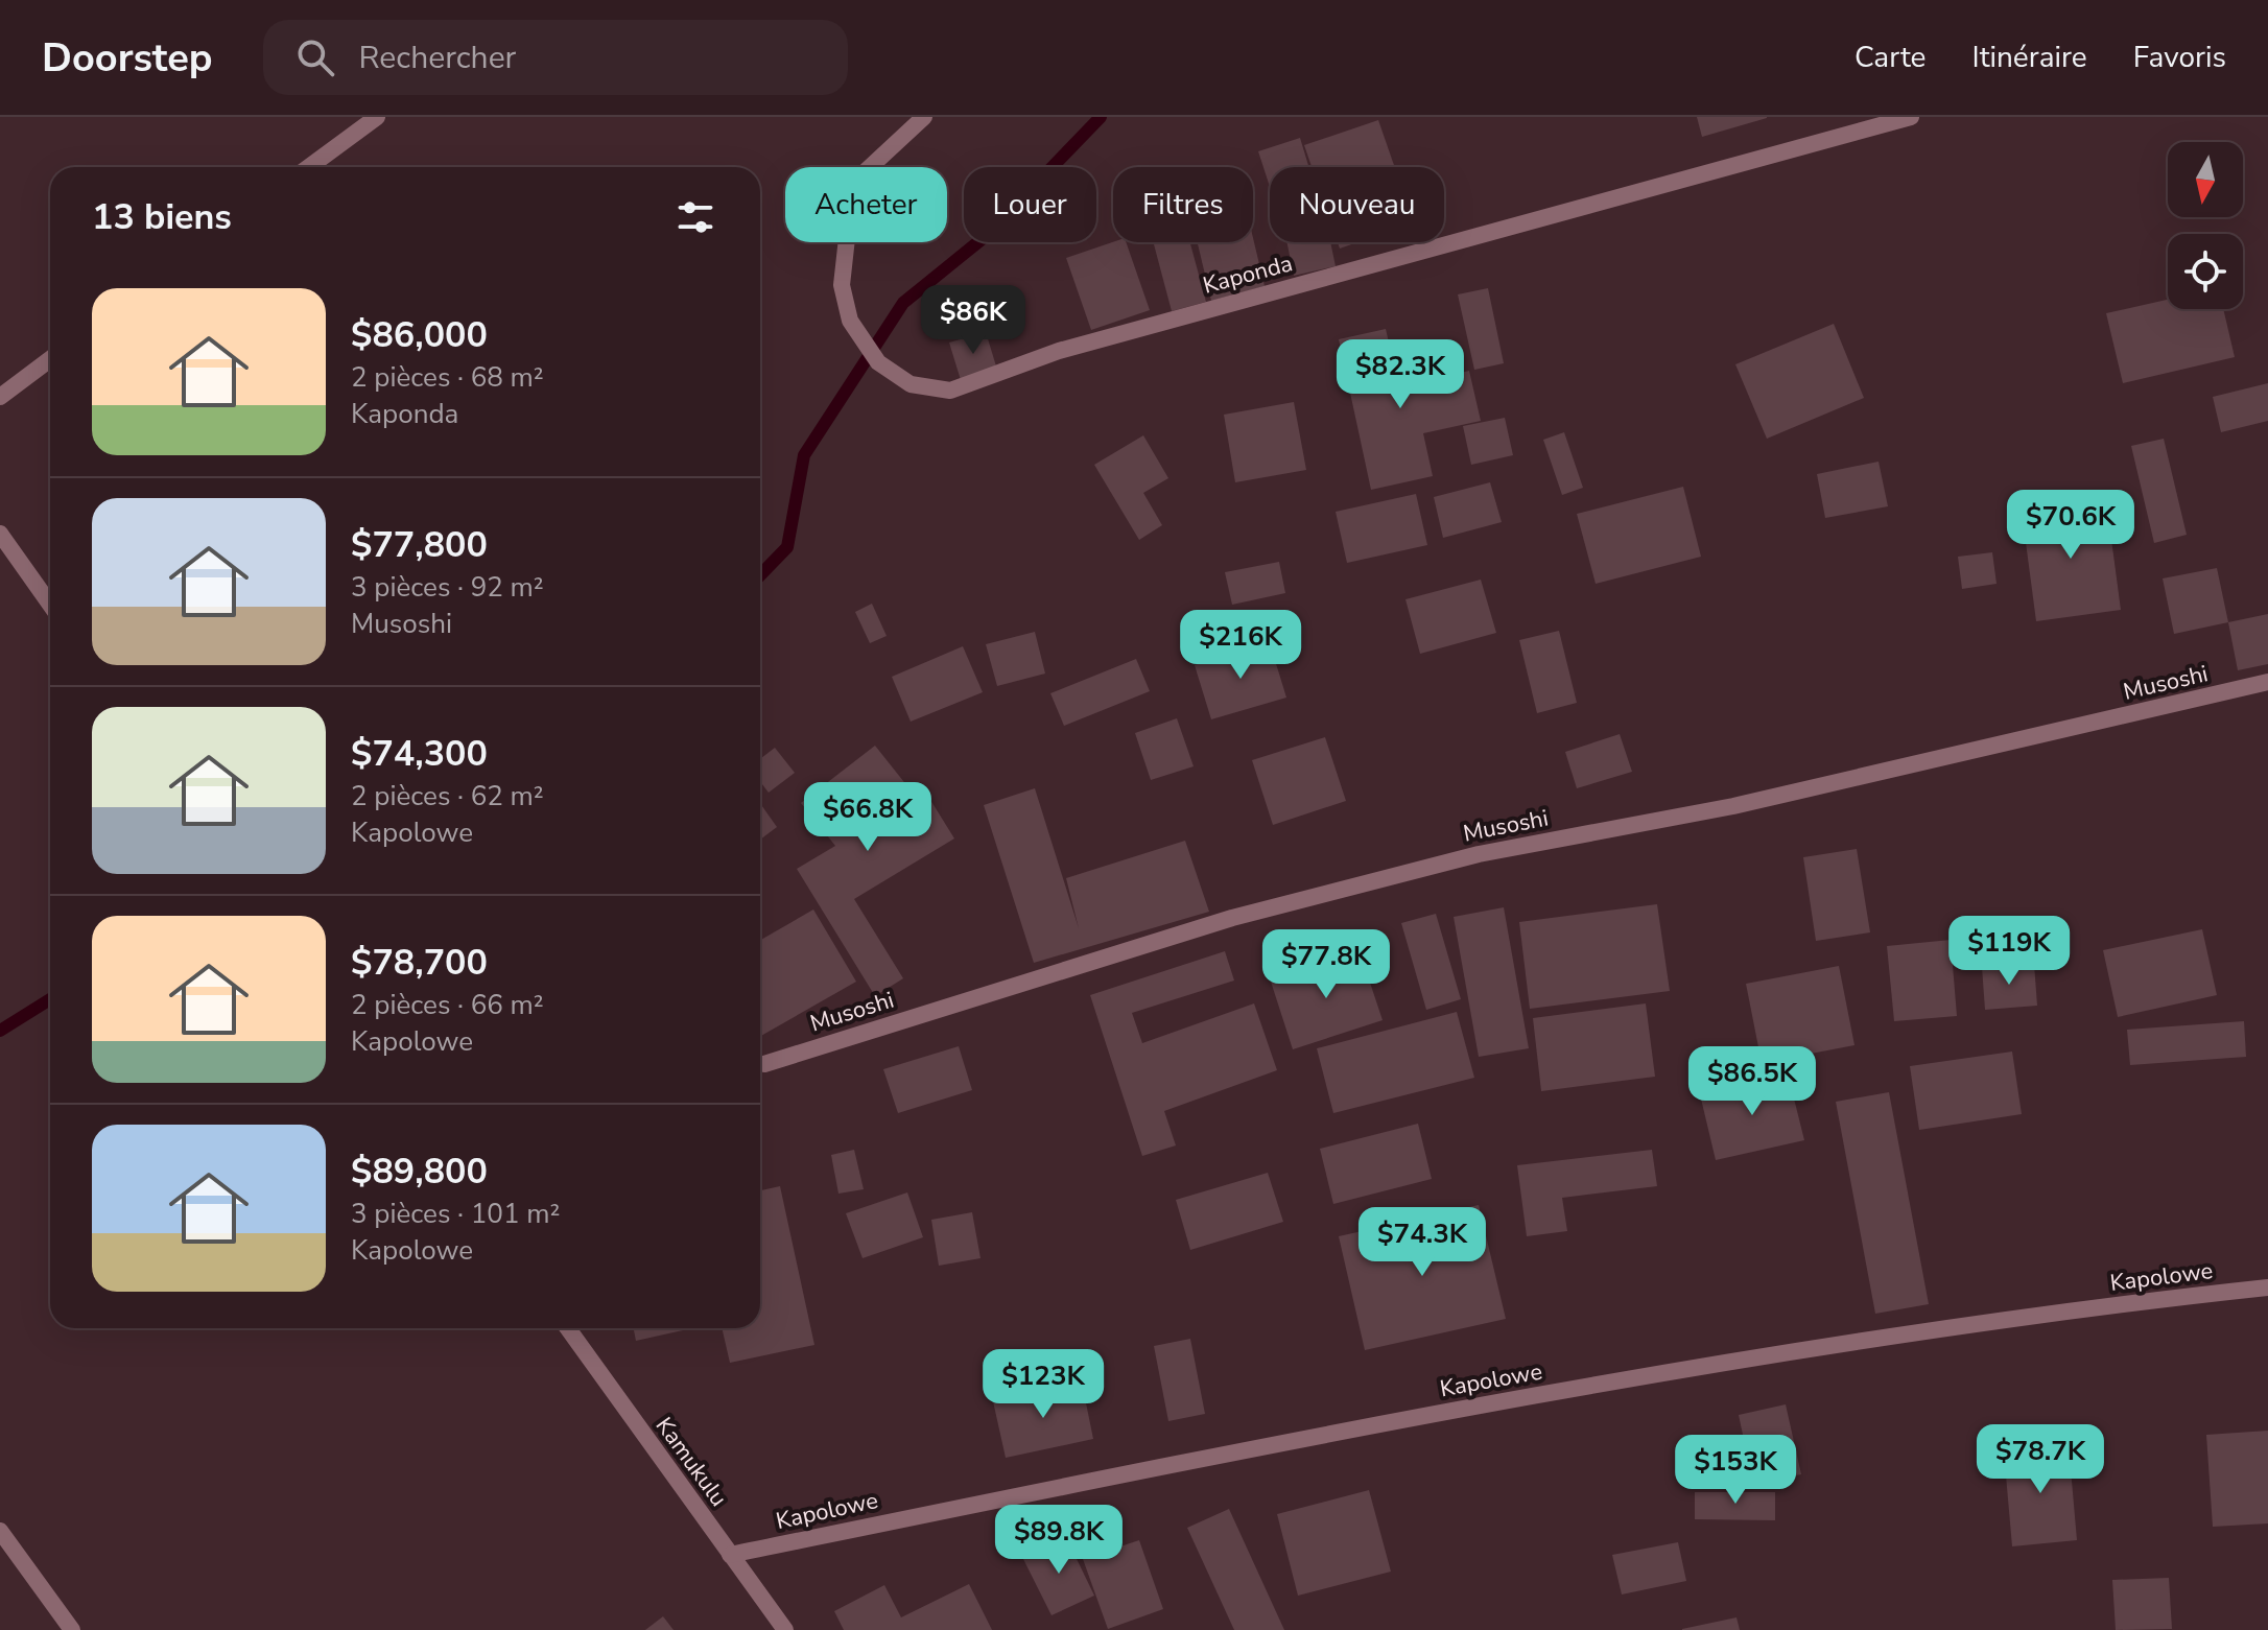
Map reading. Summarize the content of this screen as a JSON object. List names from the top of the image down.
{
  "streets": {
    "street": [
      "Kaponda",
      "Musoshi",
      "Kapolowe",
      "Kamukulu"
    ]
  },
  "crossings": [
    ["Kapolowe", "Kamukulu"]
  ],
  "north": "bottom",
  "page": {
    "header": "Doorstep",
    "search": "Rechercher",
    "nav": ["Carte", "Itinéraire", "Favoris"],
    "chip": [
      "Acheter",
      "Louer",
      "Filtres",
      "Nouveau"
    ],
    "heading": "13 biens",
    "list": [
      {
        "name": "$86,000",
        "note": "2 pièces · 68 m² · Kaponda"
      },
      {
        "name": "$77,800",
        "note": "3 pièces · 92 m² · Musoshi"
      },
      {
        "name": "$74,300",
        "note": "2 pièces · 62 m² · Kapolowe"
      },
      {
        "name": "$78,700",
        "note": "2 pièces · 66 m² · Kapolowe"
      },
      {
        "name": "$89,800",
        "note": "3 pièces · 101 m² · Kapolowe"
      }
    ],
    "price": [
      "$86K",
      "$82.3K",
      "$70.6K",
      "$216K",
      "$66.8K",
      "$119K",
      "$77.8K",
      "$86.5K",
      "$74.3K",
      "$123K",
      "$78.7K",
      "$153K",
      "$89.8K"
    ]
  }
}
